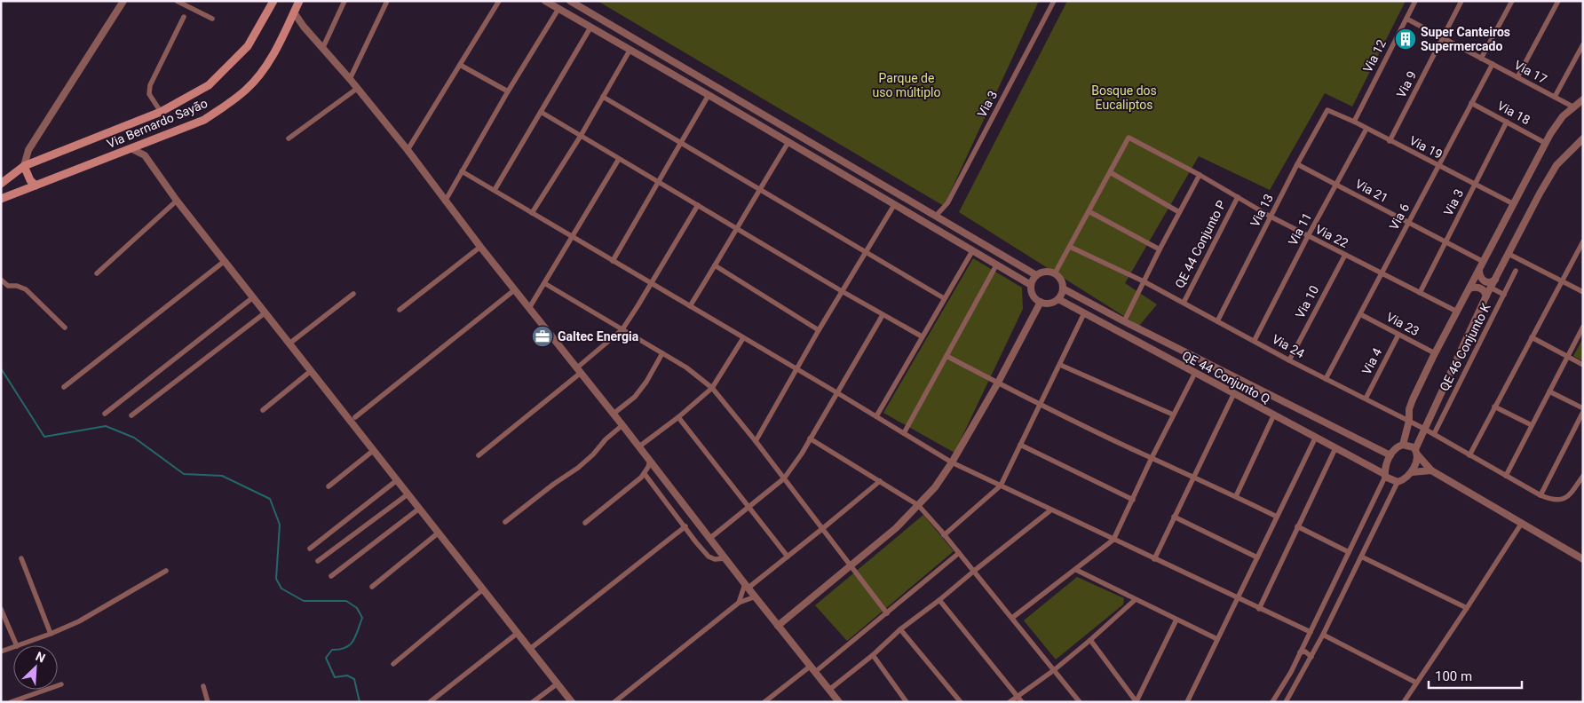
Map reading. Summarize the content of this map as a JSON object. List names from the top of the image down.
{
  "streets": {
    "main road": ["Via Bernardo Sayão"],
    "street": [
      "Via 12",
      "Via 17",
      "Via 9",
      "Via 3",
      "Via 18",
      "Via 19",
      "Via 21",
      "Via 13",
      "Via 6",
      "Via 11",
      "Via 22",
      "QE 44 Conjunto P",
      "Via 10",
      "Via 23",
      "Via 24",
      "QE 46 Conjunto K",
      "Via 4",
      "QE 44 Conjunto Q"
    ]
  },
  "crossings": [
    ["Via 12", "Via 17"],
    ["Via 12", "Via 19"],
    ["Via 17", "Via 9"],
    ["Via 17", "Via 6"],
    ["Via 9", "Via 19"],
    ["Via 3", "Via 18"],
    ["Via 3", "Via 19"],
    ["Via 3", "Via 21"],
    ["Via 3", "Via 22"],
    ["Via 18", "Via 6"],
    ["Via 19", "Via 13"],
    ["Via 19", "Via 6"],
    ["Via 19", "Via 11"],
    ["Via 21", "Via 13"],
    ["Via 21", "Via 6"],
    ["Via 21", "Via 11"],
    ["Via 13", "Via 22"],
    ["Via 13", "Via 24"],
    ["Via 6", "Via 22"],
    ["Via 6", "Via 23"],
    ["Via 6", "Via 24"],
    ["Via 11", "Via 22"],
    ["Via 11", "Via 24"],
    ["Via 22", "QE 44 Conjunto P"],
    ["Via 22", "Via 10"],
    ["QE 44 Conjunto P", "Via 24"],
    ["Via 10", "Via 24"],
    ["Via 23", "Via 4"],
    ["Via 24", "Via 4"]
  ],
  "parks": ["Parque de uso múltiplo", "Bosque dos Eucaliptos"],
  "places": {
    "building": ["Super Canteiros Supermercado"],
    "office": ["Galtec Energia"]
  },
  "scale_bar": "100 m",
  "north": "top right"
}
